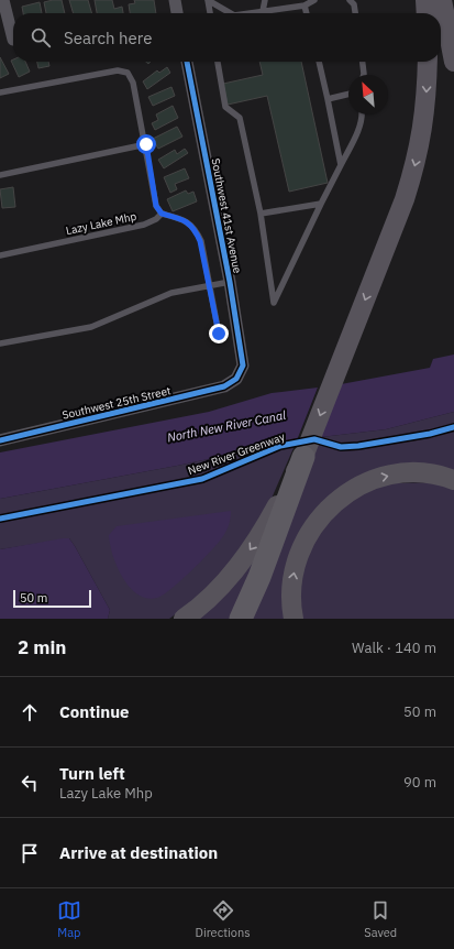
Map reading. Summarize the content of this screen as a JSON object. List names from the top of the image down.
{
  "streets": {
    "street": ["Southwest 41st Avenue", "Southwest 25th Street"],
    "lane": ["Lazy Lake Mhp"],
    "cycle path": ["New River Greenway"]
  },
  "crossings": [
    ["Southwest 41st Avenue", "Southwest 25th Street"]
  ],
  "water": ["North New River Canal"],
  "scale_bar": "50 m",
  "north": "top left",
  "page": {
    "search": "Search here",
    "scale": "50 m",
    "heading": ["2 min", "Walk · 140 m"],
    "list": [
      ["Continue", "50 m"],
      ["Turn left", "Lazy Lake Mhp", "90 m"],
      "Arrive at destination"
    ],
    "nav": ["Map", "Directions", "Saved"]
  }
}
